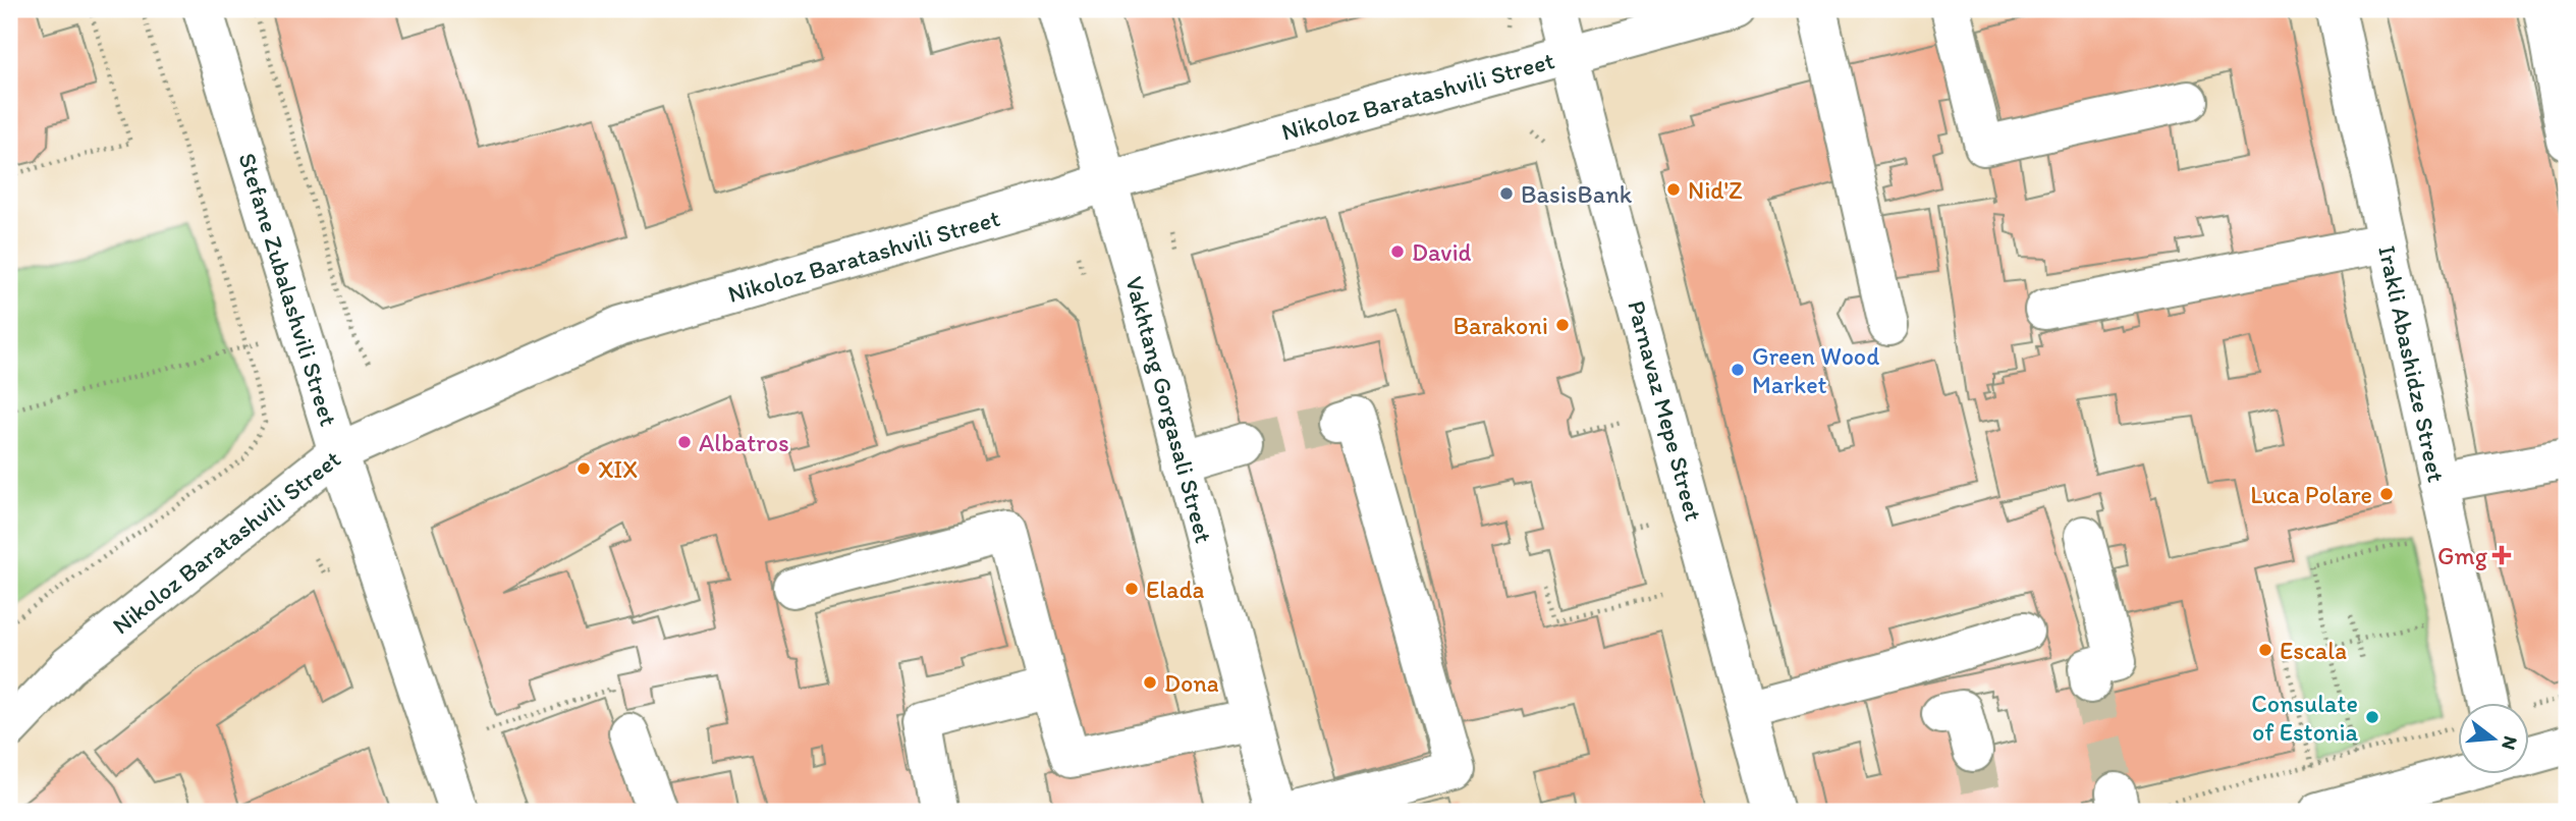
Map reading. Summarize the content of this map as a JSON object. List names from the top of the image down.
{
  "streets": {
    "street": [
      "Nikoloz Baratashvili Street",
      "Stefane Zubalashvili Street",
      "Irakli Abashidze Street",
      "Vakhtang Gorgasali Street",
      "Parnavaz Mepe Street"
    ]
  },
  "crossings": [
    ["Nikoloz Baratashvili Street", "Stefane Zubalashvili Street"],
    ["Nikoloz Baratashvili Street", "Vakhtang Gorgasali Street"],
    ["Nikoloz Baratashvili Street", "Parnavaz Mepe Street"]
  ],
  "places": {
    "other": [
      "Nid'Z",
      "BasisBank",
      "David",
      "Barakoni",
      "Green Wood Market",
      "Albatros",
      "XIX",
      "Luca Polare",
      "Elada",
      "Escala",
      "Dona",
      "Consulate of Estonia"
    ],
    "health": ["Gmg"]
  },
  "north": "right"
}
